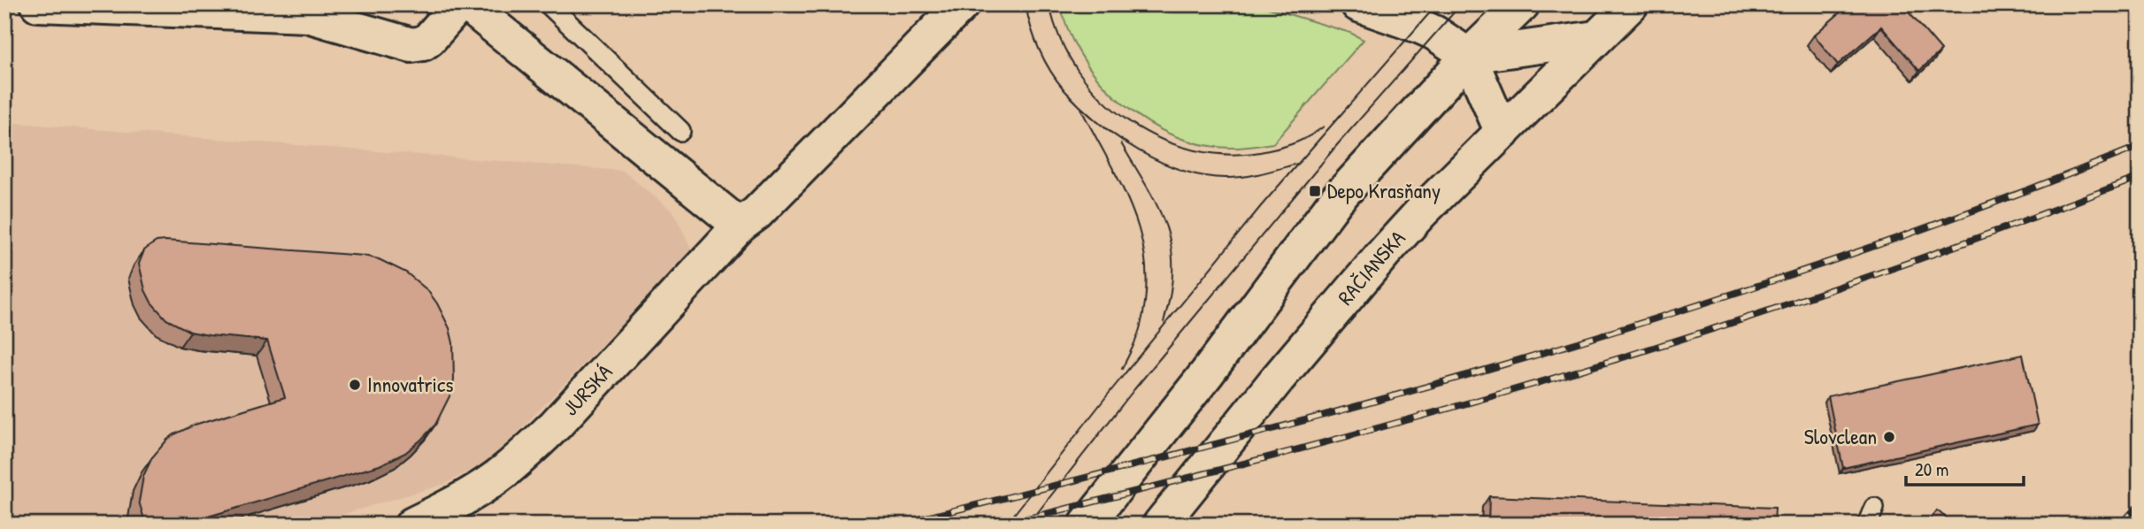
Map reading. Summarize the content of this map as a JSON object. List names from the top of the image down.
{
  "streets": {
    "street": ["RAČIANSKA", "JURSKÁ"]
  },
  "places": {
    "transit": ["Depo Krasňany"],
    "other": ["Innovatrics", "Slovclean"]
  },
  "scale_bar": "20 m"
}
